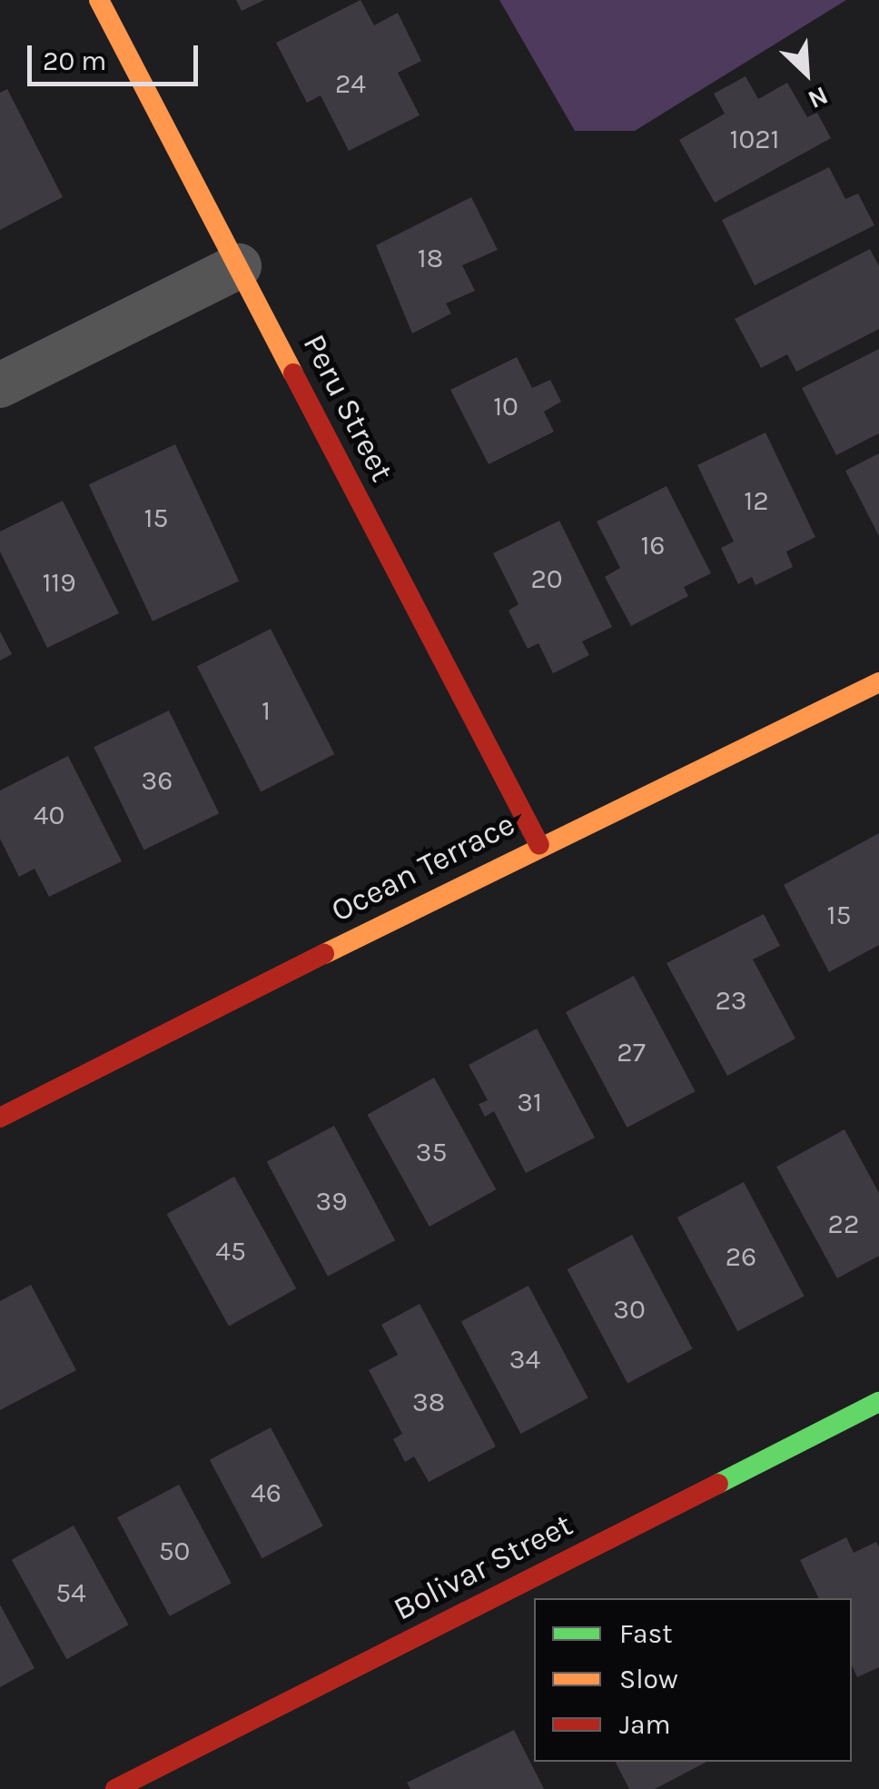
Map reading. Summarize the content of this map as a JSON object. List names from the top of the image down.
{
  "streets": {
    "street": ["Peru Street", "Ocean Terrace", "Bolivar Street"]
  },
  "crossings": [
    ["Peru Street", "Ocean Terrace"]
  ],
  "house_numbers": [
    "24",
    "1021",
    "18",
    "10",
    "12",
    "15",
    "16",
    "20",
    "119",
    "1",
    "36",
    "40",
    "15",
    "23",
    "27",
    "31",
    "35",
    "39",
    "22",
    "45",
    "26",
    "30",
    "34",
    "38",
    "46",
    "50",
    "54"
  ],
  "legend": ["Fast", "Slow", "Jam"],
  "scale_bar": "20 m",
  "north": "bottom right"
}
